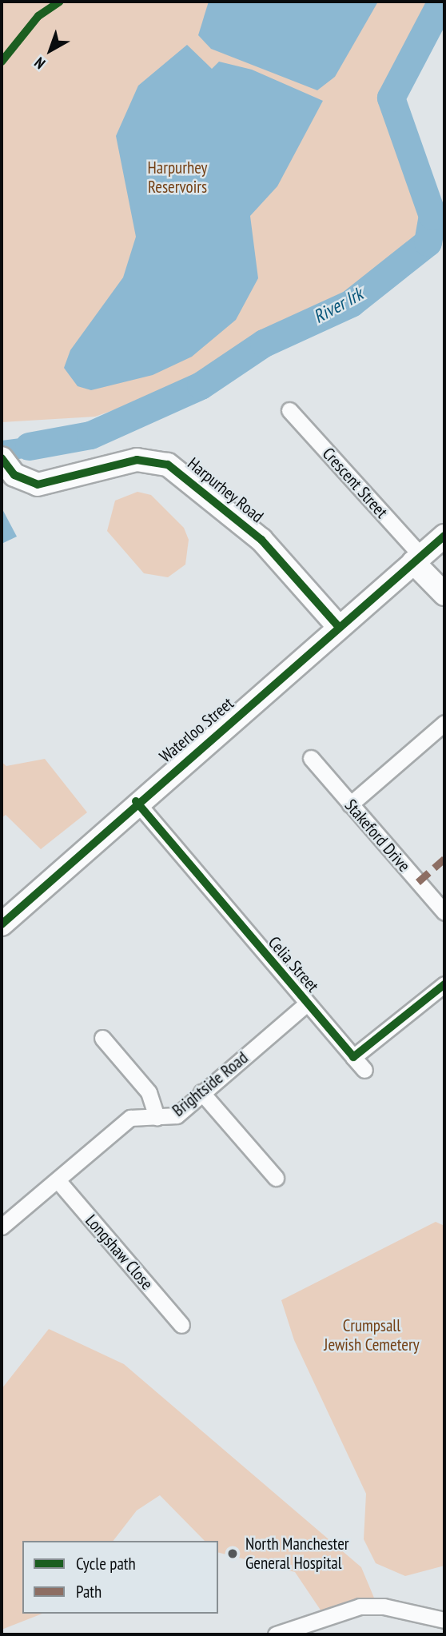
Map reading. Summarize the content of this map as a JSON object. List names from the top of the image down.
{
  "streets": {
    "street": [
      "Crescent Street",
      "Harpurhey Road",
      "Waterloo Street",
      "Stakeford Drive",
      "Celia Street",
      "Brightside Road",
      "Longshaw Close"
    ]
  },
  "crossings": [
    ["Crescent Street", "Waterloo Street"],
    ["Harpurhey Road", "Waterloo Street"],
    ["Waterloo Street", "Celia Street"],
    ["Celia Street", "Brightside Road"],
    ["Brightside Road", "Longshaw Close"]
  ],
  "water": ["River Irk"],
  "parks": ["Harpurhey Reservoirs", "Crumpsall Jewish Cemetery"],
  "places": ["North Manchester General Hospital"],
  "legend": ["Cycle path", "Path"],
  "north": "bottom left"
}
